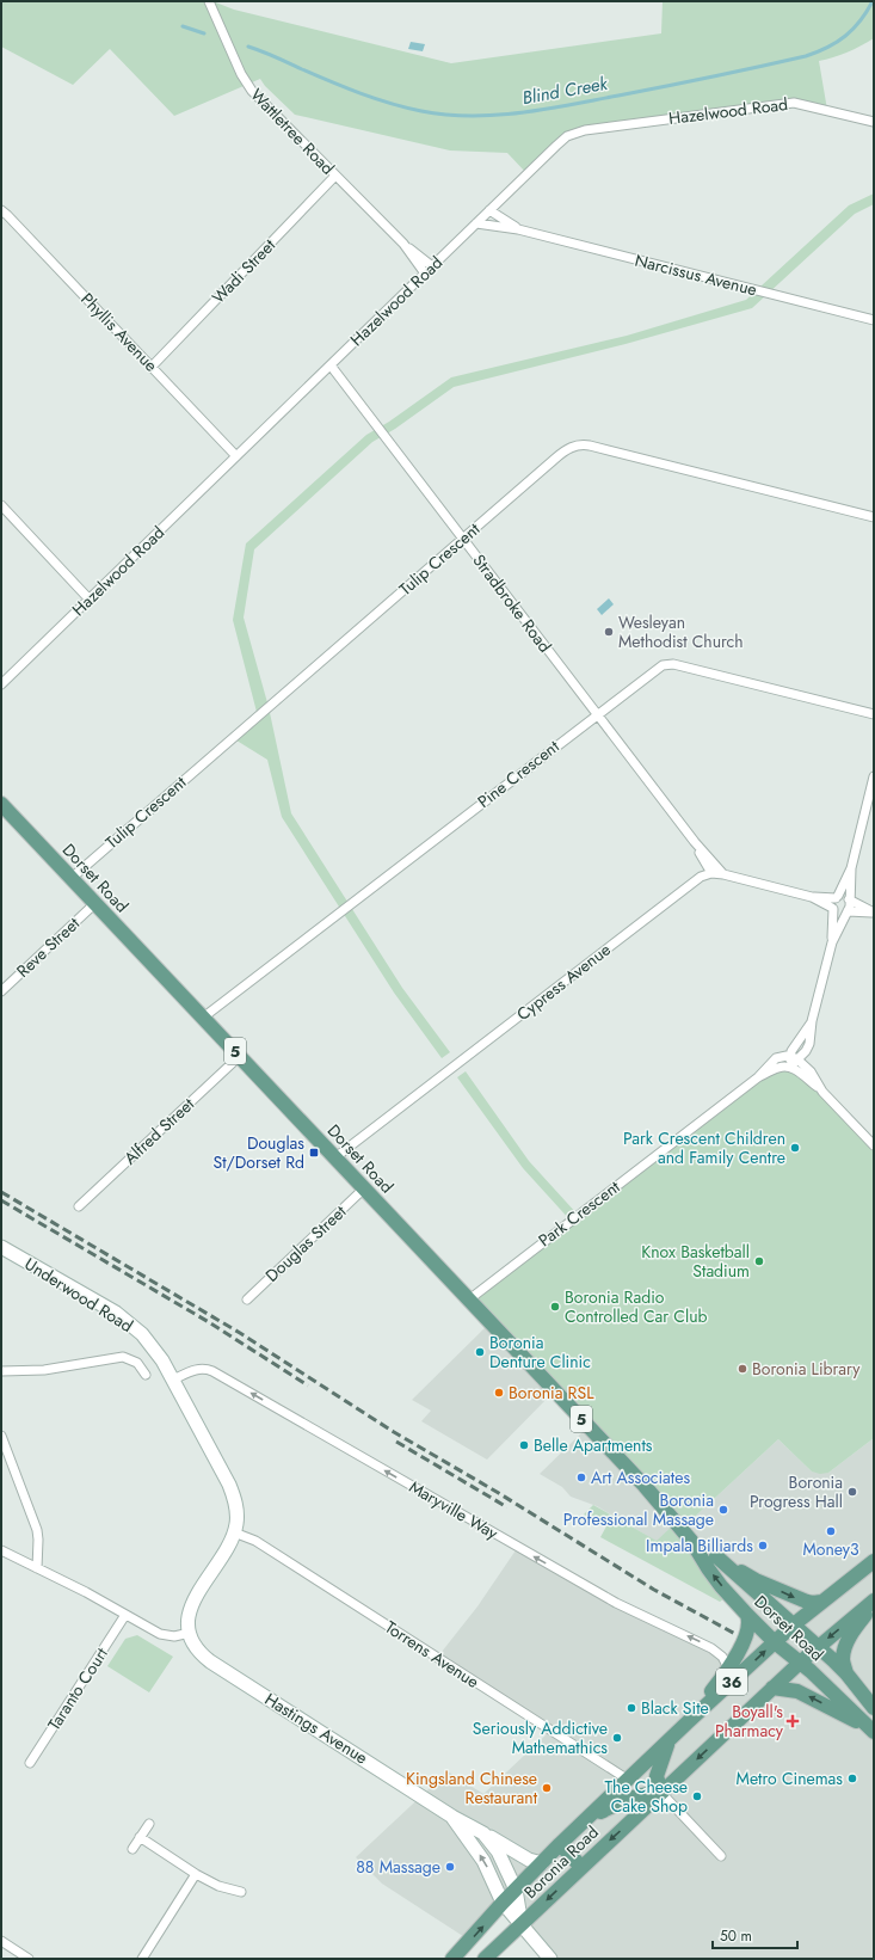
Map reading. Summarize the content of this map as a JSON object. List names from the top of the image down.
{
  "streets": {
    "main road": [
      "Dorset Road",
      "5",
      "Underwood Road",
      "36",
      "Hastings Avenue",
      "Boronia Road"
    ],
    "street": [
      "Hazelwood Road",
      "Wattletree Road",
      "Wadi Street",
      "Narcissus Avenue",
      "Phyllis Avenue",
      "Tulip Crescent",
      "Stradbroke Road",
      "Pine Crescent",
      "Reve Street",
      "Cypress Avenue",
      "Alfred Street",
      "Park Crescent",
      "Douglas Street",
      "Maryville Way",
      "Torrens Avenue",
      "Taranto Court"
    ]
  },
  "crossings": [
    ["Hazelwood Road", "Wattletree Road"],
    ["Hazelwood Road", "Narcissus Avenue"],
    ["Hazelwood Road", "Phyllis Avenue"],
    ["Hazelwood Road", "Stradbroke Road"],
    ["Wattletree Road", "Wadi Street"],
    ["Wadi Street", "Phyllis Avenue"],
    ["Tulip Crescent", "Stradbroke Road"],
    ["Tulip Crescent", "Dorset Road"],
    ["Stradbroke Road", "Pine Crescent"],
    ["Stradbroke Road", "Cypress Avenue"],
    ["Pine Crescent", "Dorset Road"],
    ["Dorset Road", "Reve Street"],
    ["Dorset Road", "Cypress Avenue"],
    ["Dorset Road", "Alfred Street"],
    ["Dorset Road", "Park Crescent"],
    ["Dorset Road", "Douglas Street"],
    ["Dorset Road", "Boronia Road"],
    ["Underwood Road", "Maryville Way"],
    ["Maryville Way", "Boronia Road"],
    ["Torrens Avenue", "Boronia Road"],
    ["Hastings Avenue", "Boronia Road"]
  ],
  "one_way": ["Maryville Way"],
  "water": ["Blind Creek"],
  "places": {
    "other": [
      "Wesleyan Methodist Church",
      "Park Crescent Children and Family Centre",
      "Knox Basketball Stadium",
      "Boronia Radio Controlled Car Club",
      "Boronia Denture Clinic",
      "Boronia Library",
      "Boronia RSL",
      "Belle Apartments",
      "Art Associates",
      "Boronia Progress Hall",
      "Boronia Professional Massage",
      "Money3",
      "Impala Billiards",
      "Black Site",
      "Seriously Addictive Mathemathics",
      "Metro Cinemas",
      "Kingsland Chinese Restaurant",
      "The Cheese Cake Shop",
      "88 Massage"
    ],
    "transit": ["Douglas St/Dorset Rd"],
    "health": ["Boyall's Pharmacy"]
  },
  "scale_bar": "50 m"
}
